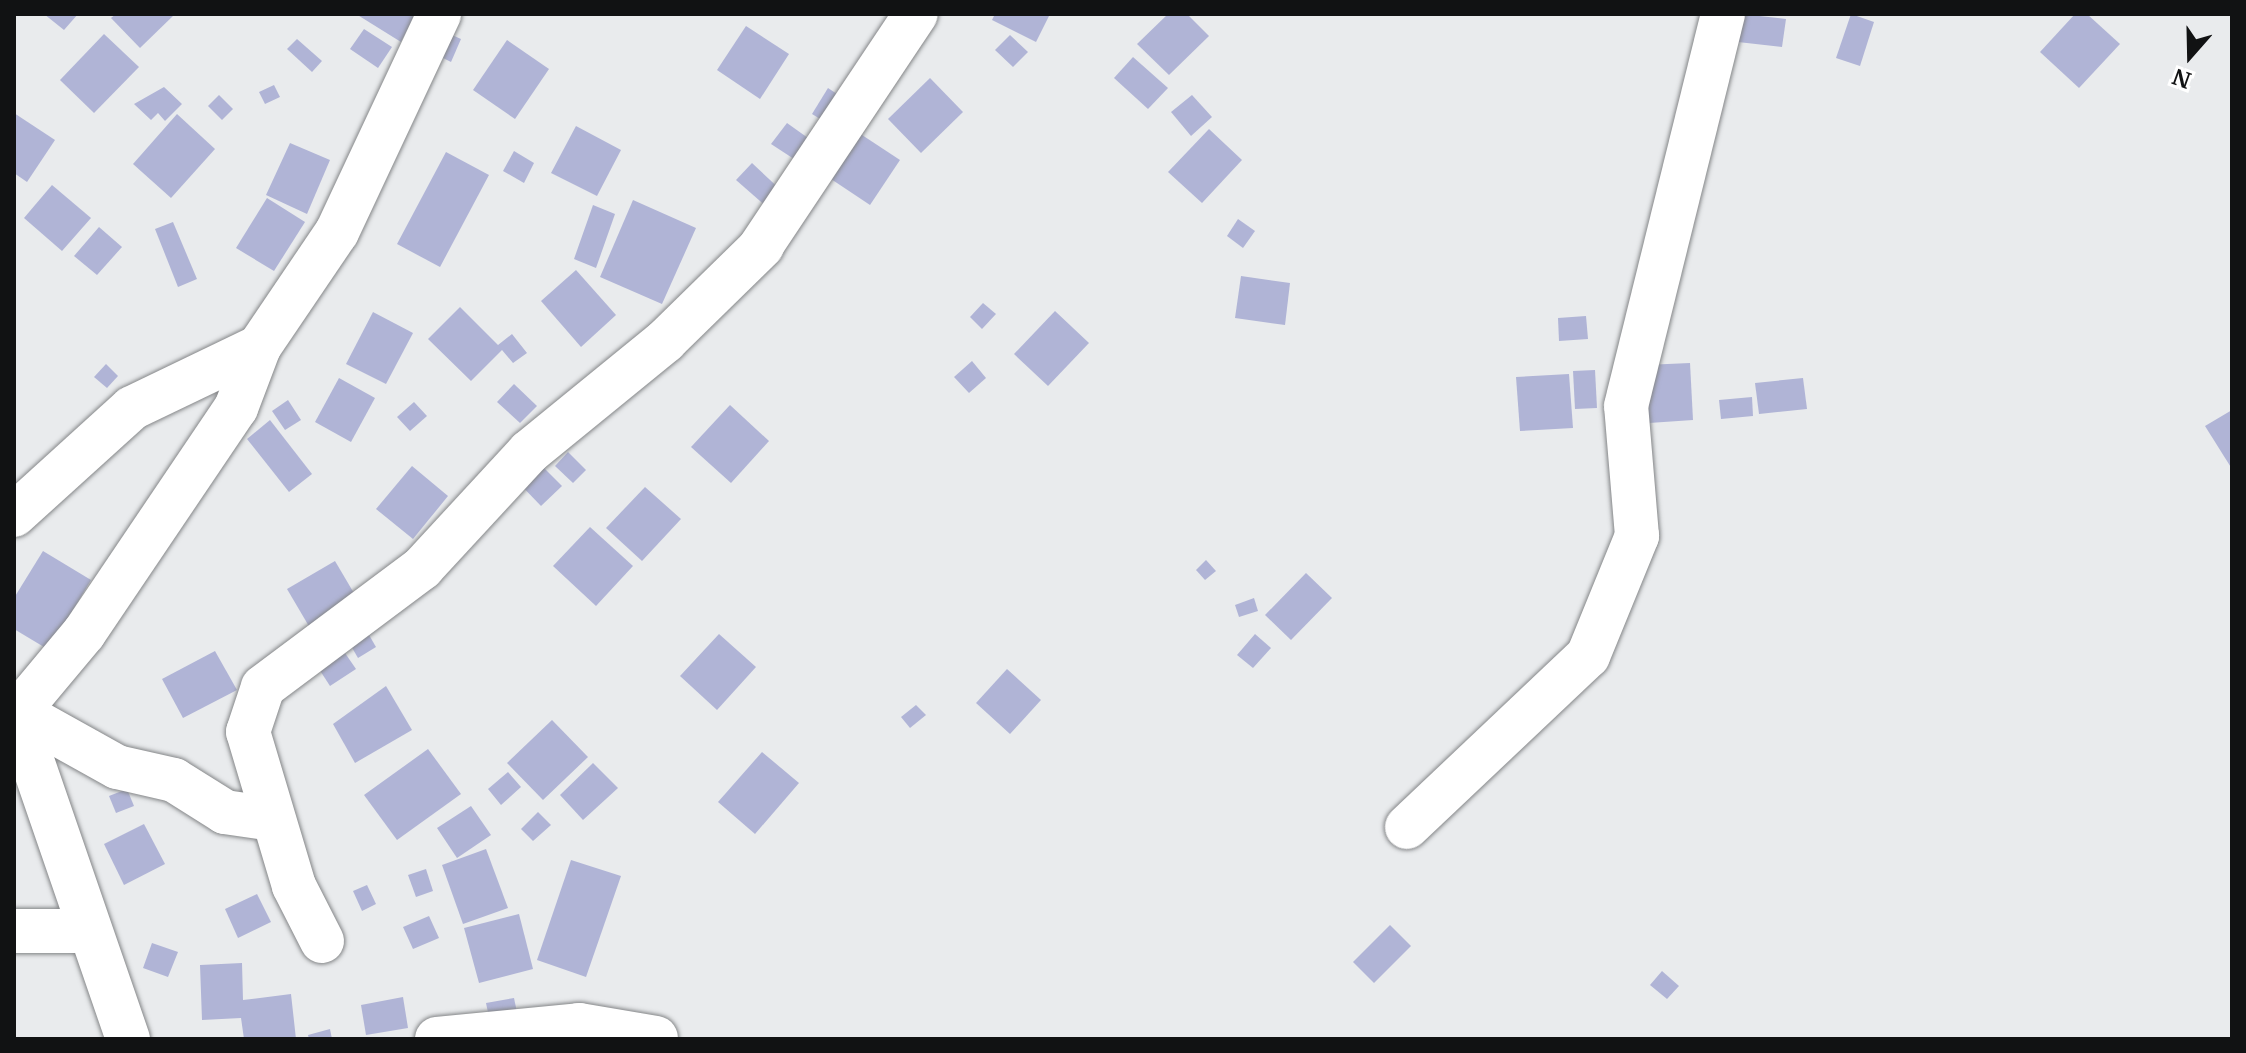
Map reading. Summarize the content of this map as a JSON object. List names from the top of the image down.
{
  "north": "bottom"
}
